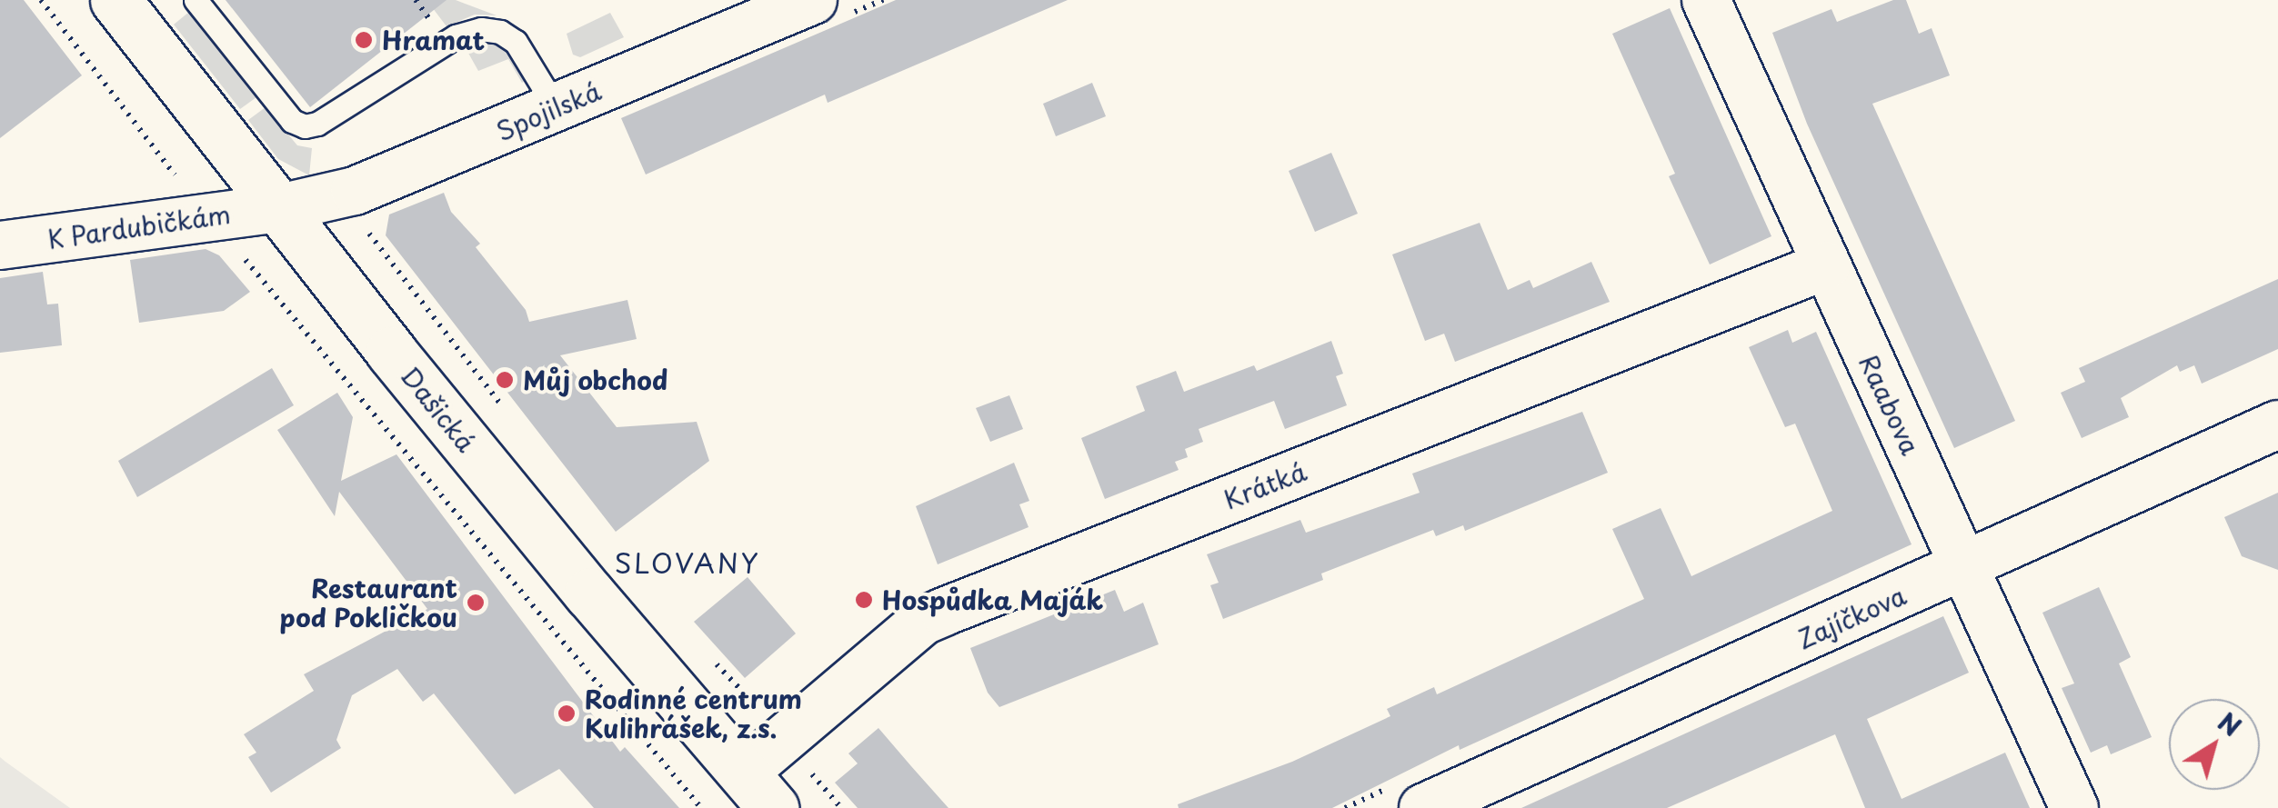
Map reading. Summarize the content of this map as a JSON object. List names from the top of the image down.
{
  "streets": {
    "main road": ["Dašická"],
    "street": [
      "Spojilská",
      "K Pardubičkám",
      "Raabova",
      "Krátká",
      "Zajíčkova"
    ]
  },
  "crossings": [
    ["Spojilská", "K Pardubičkám"],
    ["Spojilská", "Dašická"],
    ["K Pardubičkám", "Dašická"],
    ["Raabova", "Krátká"],
    ["Raabova", "Zajíčkova"],
    ["Dašická", "Krátká"]
  ],
  "districts": ["SLOVANY"],
  "places": [
    "Hramat",
    "Můj obchod",
    "Hospůdka Maják",
    "Restaurant pod Pokličkou",
    "Rodinné centrum Kulihrášek, z.s."
  ],
  "north": "top right"
}
